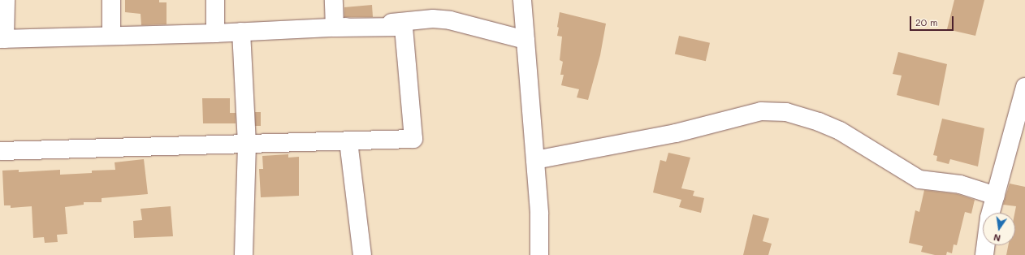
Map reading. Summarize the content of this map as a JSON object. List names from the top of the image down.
{
  "scale_bar": "20 m",
  "north": "bottom"
}
